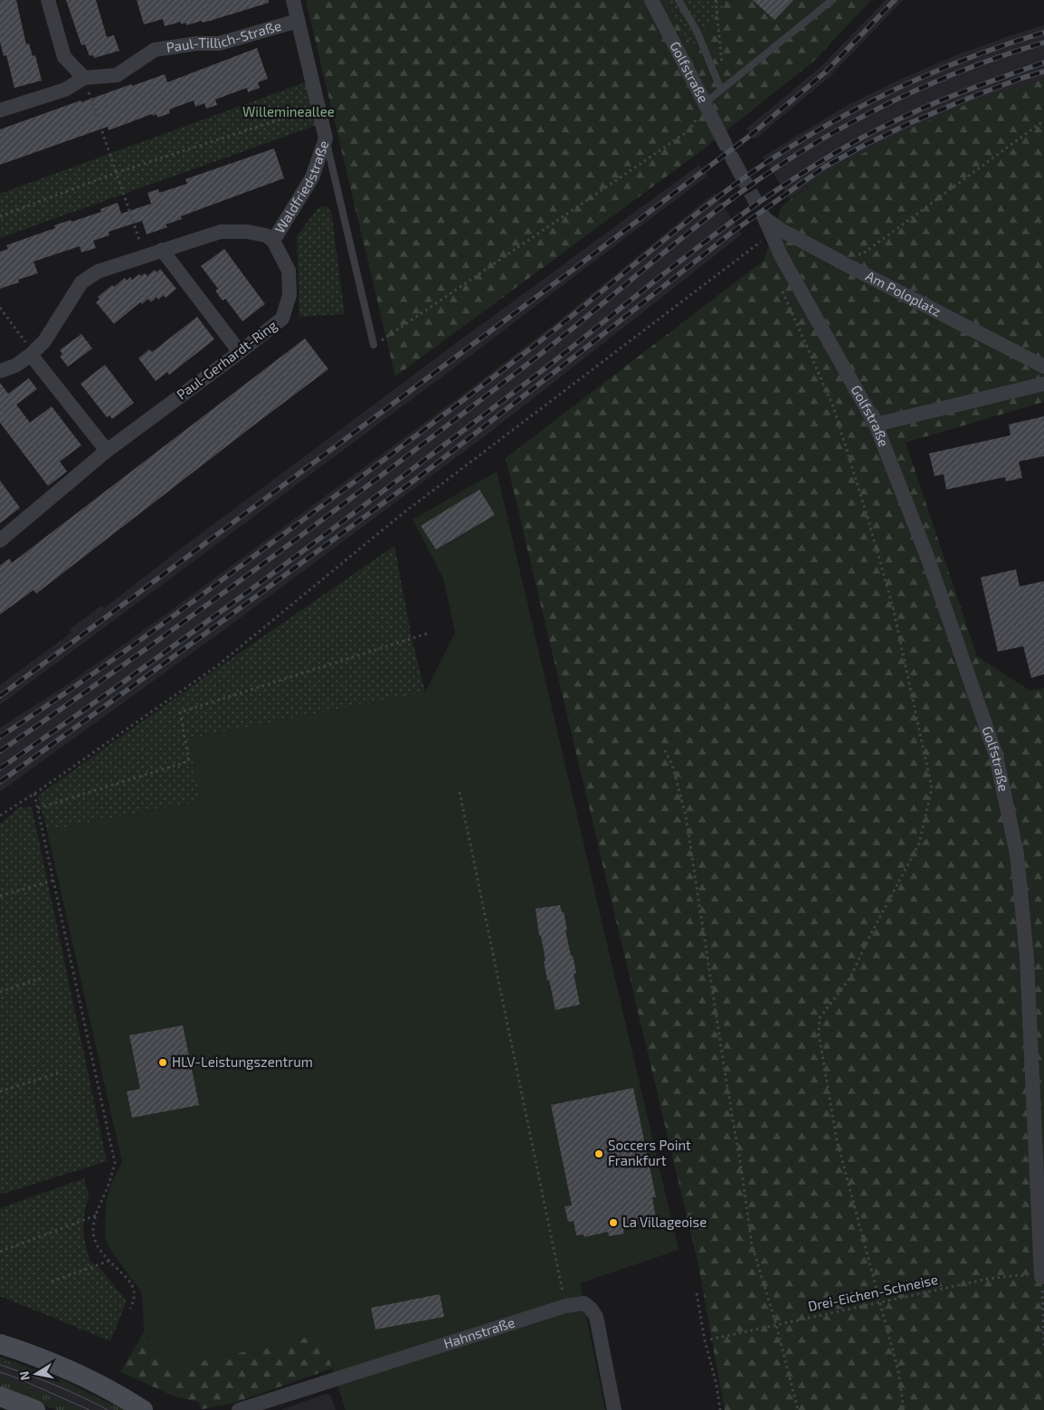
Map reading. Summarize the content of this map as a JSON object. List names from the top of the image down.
{
  "streets": {
    "street": [
      "Paul-Tillich-Straße",
      "Golfstraße",
      "Waldfriedstraße",
      "Am Poloplatz",
      "Paul-Gerhardt-Ring",
      "Hahnstraße"
    ],
    "path": ["Drei-Eichen-Schneise"]
  },
  "crossings": [
    ["Paul-Tillich-Straße", "Waldfriedstraße"],
    ["Golfstraße", "Am Poloplatz"],
    ["Golfstraße", "Drei-Eichen-Schneise"],
    ["Waldfriedstraße", "Paul-Gerhardt-Ring"]
  ],
  "parks": ["Willemineallee"],
  "places": ["HLV-Leistungszentrum", "Soccers Point Frankfurt", "La Villageoise"],
  "north": "left"
}
